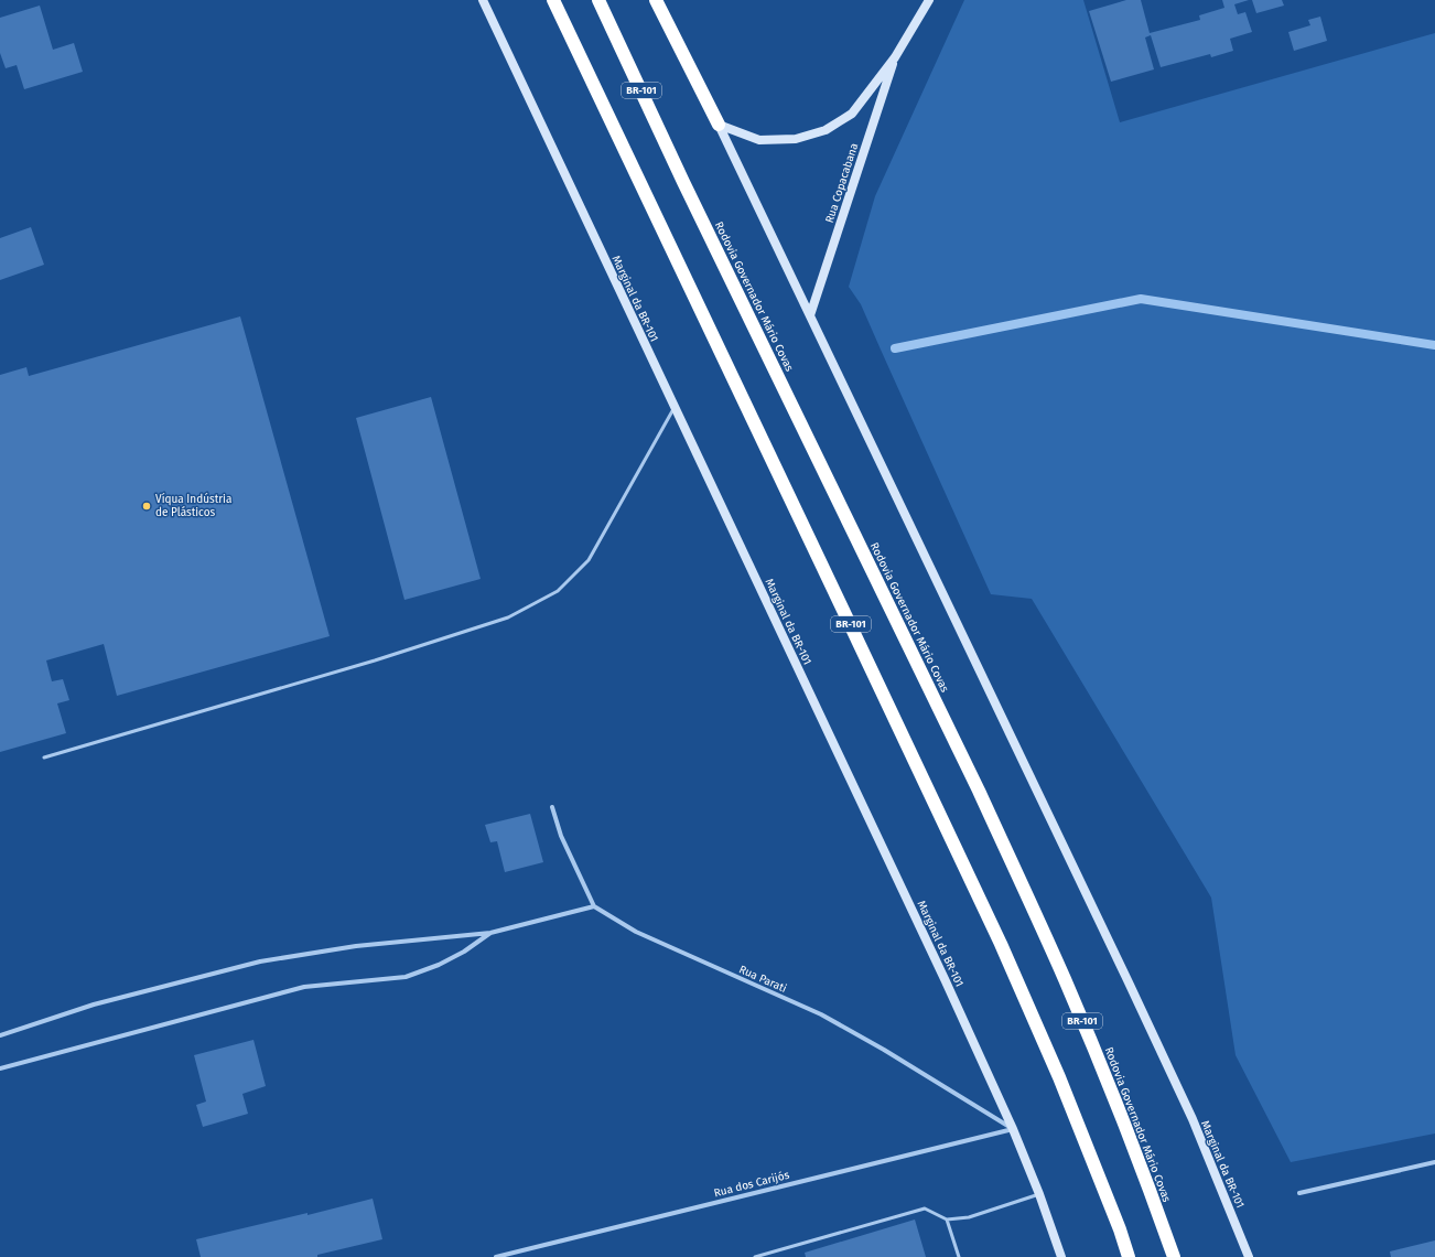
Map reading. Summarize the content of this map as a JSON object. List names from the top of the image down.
{
  "streets": {
    "highway": ["BR-101", "Rodovia Governador Mário Covas"],
    "main road": ["Rua Copacabana", "Marginal da BR-101"],
    "street": ["Rua Parati", "Rua dos Carijós"]
  },
  "crossings": [
    ["Rua Copacabana", "Marginal da BR-101"],
    ["Marginal da BR-101", "Rua Parati"],
    ["Marginal da BR-101", "Rua dos Carijós"],
    ["Rua Parati", "Rua dos Carijós"]
  ],
  "places": ["Víqua Indústria de Plásticos"]
}
